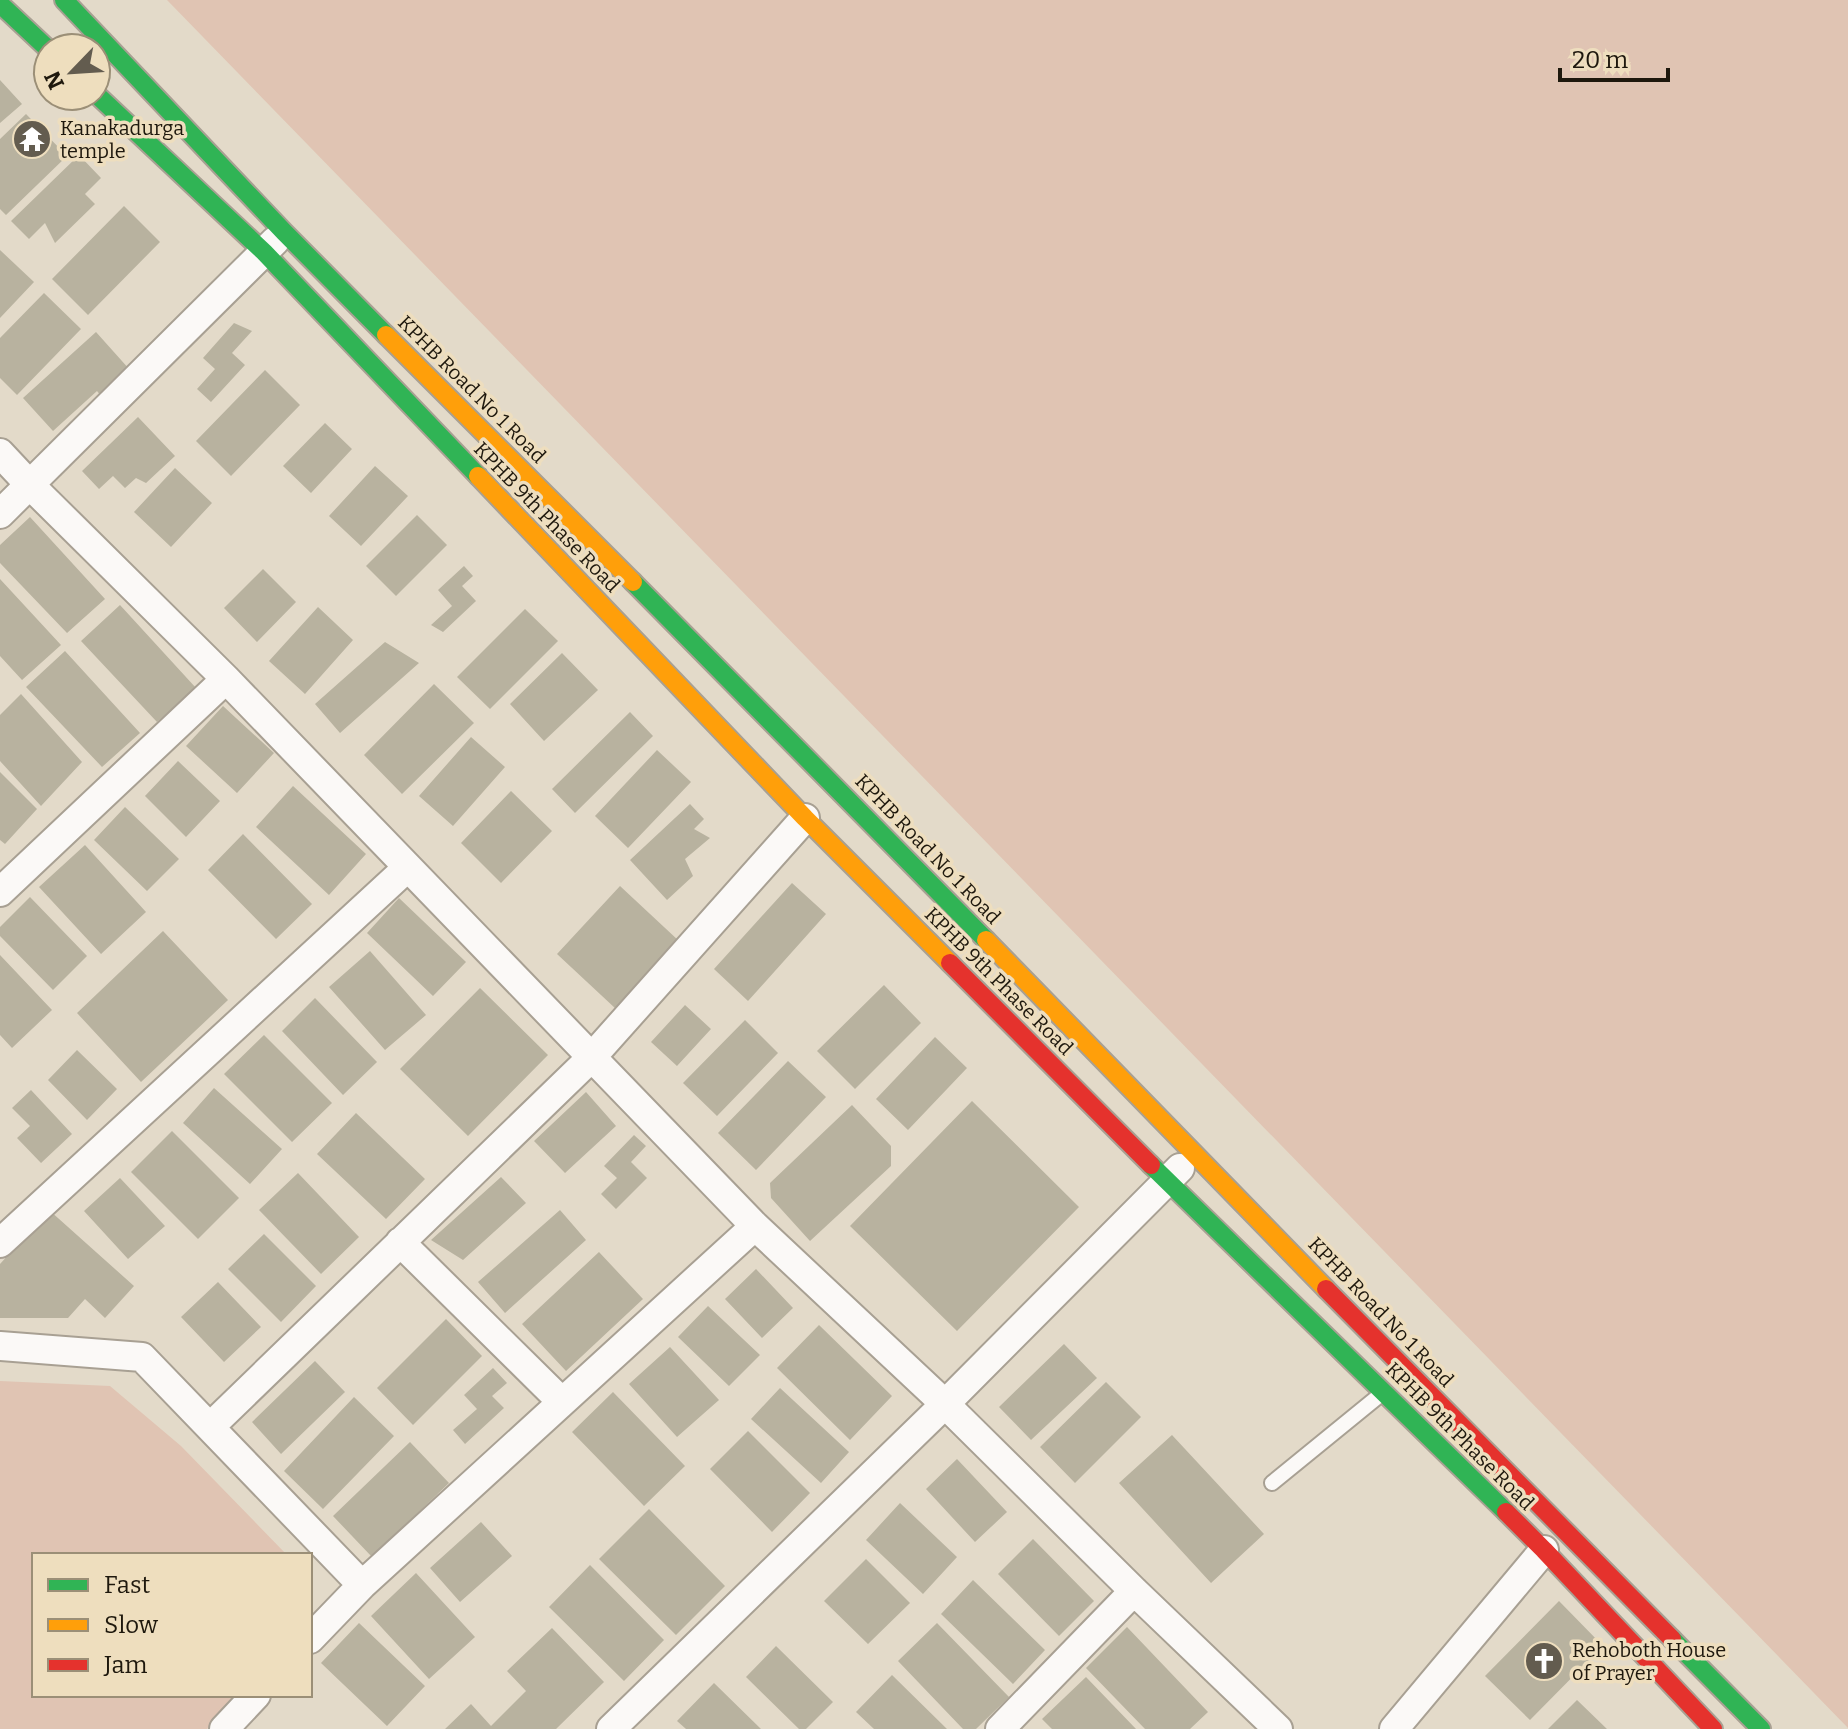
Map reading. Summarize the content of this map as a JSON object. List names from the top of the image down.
{
  "streets": {
    "main road": ["KPHB Road No 1 Road", "KPHB 9th Phase Road"]
  },
  "places": {
    "temple": ["Kanakadurga temple"],
    "church": ["Rehoboth House of Prayer"]
  },
  "legend": ["Fast", "Slow", "Jam"],
  "scale_bar": "20 m",
  "north": "bottom left"
}
